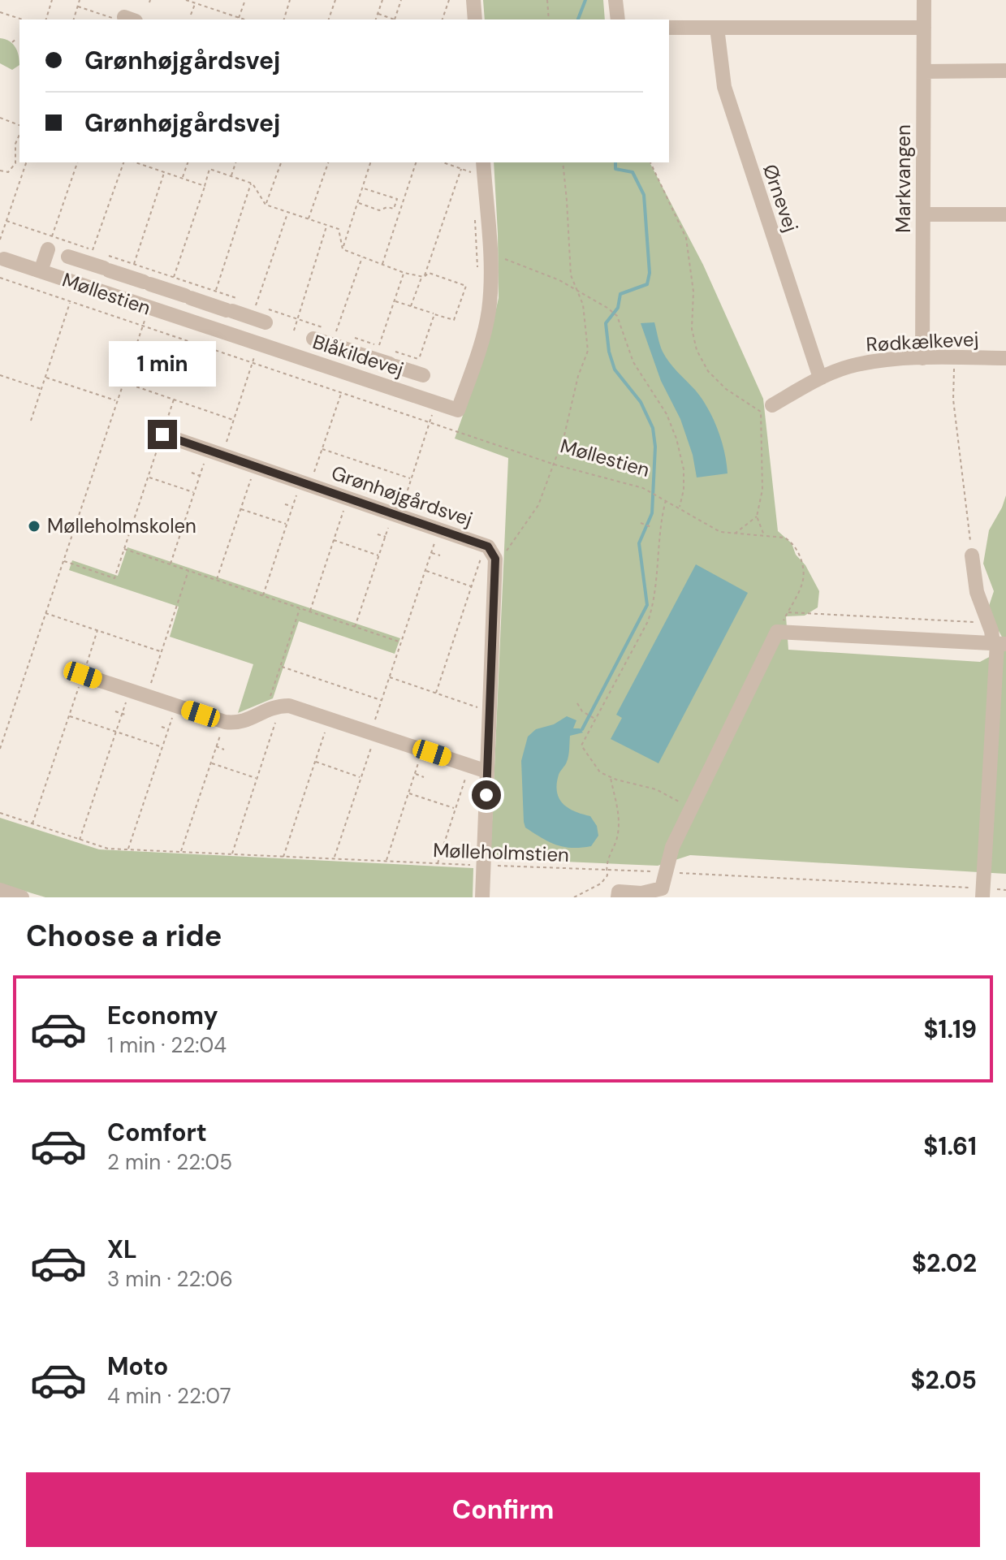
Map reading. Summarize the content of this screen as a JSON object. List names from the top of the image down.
{
  "streets": {
    "street": [
      "Markvangen",
      "Ørnevej",
      "Rødkælkevej",
      "Blåkildevej",
      "Grønhøjgårdsvej"
    ],
    "path": ["Møllestien", "Mølleholmstien"]
  },
  "crossings": [
    ["Markvangen", "Rødkælkevej"],
    ["Ørnevej", "Rødkælkevej"]
  ],
  "places": ["Mølleholmskolen"],
  "page": {
    "banner": ["Grønhøjgårdsvej", "Grønhøjgårdsvej"],
    "bubble": "1 min",
    "heading": "Choose a ride",
    "list": [
      {
        "name": "Economy",
        "note": "1 min · 22:04",
        "value": "$1.19"
      },
      {
        "name": "Comfort",
        "note": "2 min · 22:05",
        "value": "$1.61"
      },
      {
        "name": "XL",
        "note": "3 min · 22:06",
        "value": "$2.02"
      },
      {
        "name": "Moto",
        "note": "4 min · 22:07",
        "value": "$2.05"
      }
    ],
    "buttons": "Confirm"
  }
}
